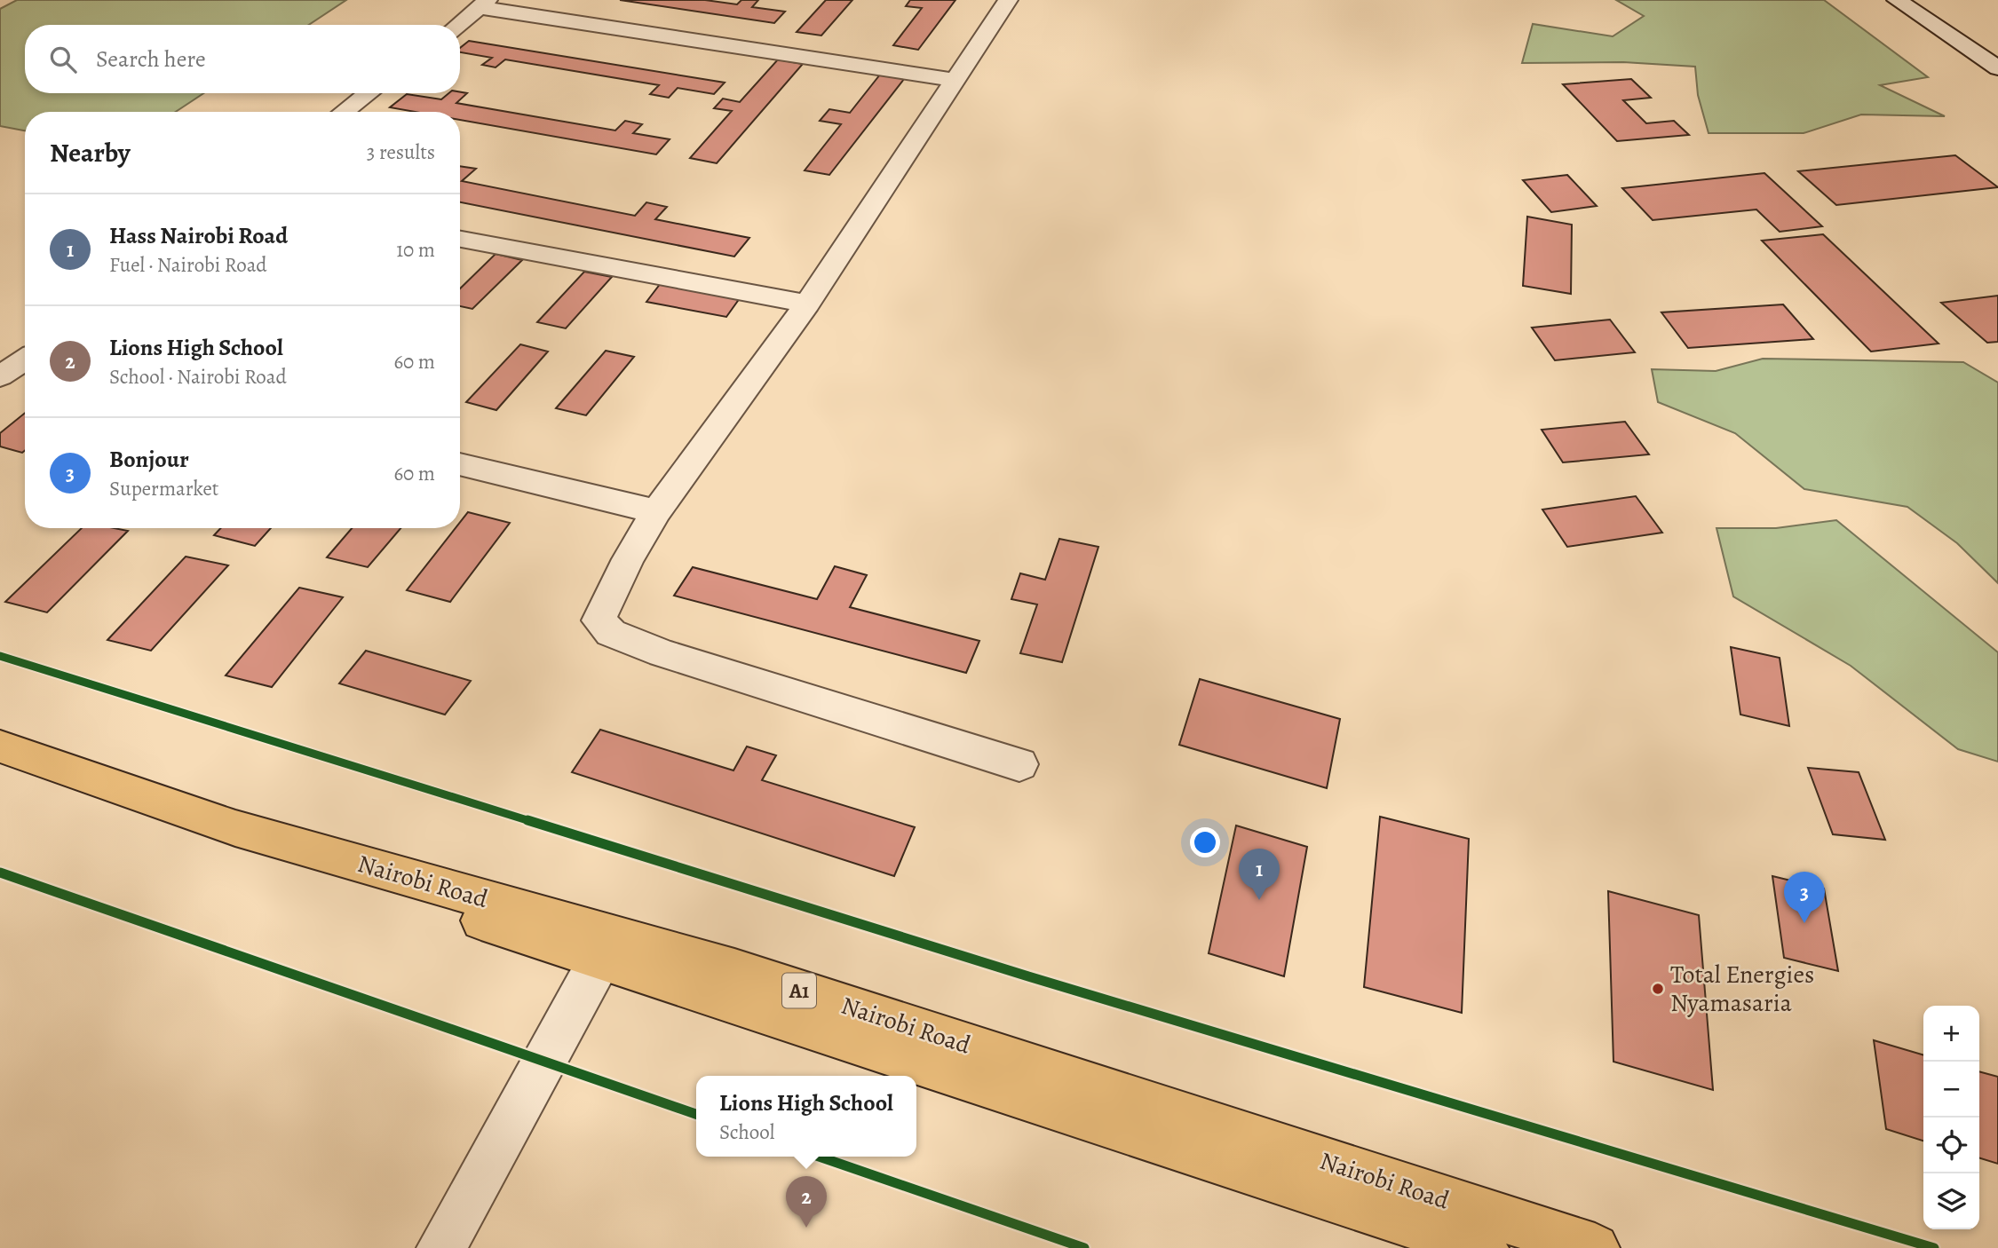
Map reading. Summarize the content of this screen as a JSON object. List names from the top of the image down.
{
  "streets": {
    "highway": ["Nairobi Road", "A1"]
  },
  "places": ["Total Energies Nyamasaria"],
  "page": {
    "search": "Search here",
    "heading": ["Nearby", "3 results"],
    "list": [
      {
        "mark": "1",
        "name": "Hass Nairobi Road",
        "note": "Fuel · Nairobi Road",
        "value": "10 m"
      },
      {
        "mark": "2",
        "name": "Lions High School",
        "note": "School · Nairobi Road",
        "value": "60 m"
      },
      {
        "mark": "3",
        "name": "Bonjour",
        "note": "Supermarket",
        "value": "60 m"
      }
    ],
    "pins": ["1", "3", "2"],
    "map_buttons": ["+", "−"],
    "popup": ["Lions High School", "School"]
  }
}
